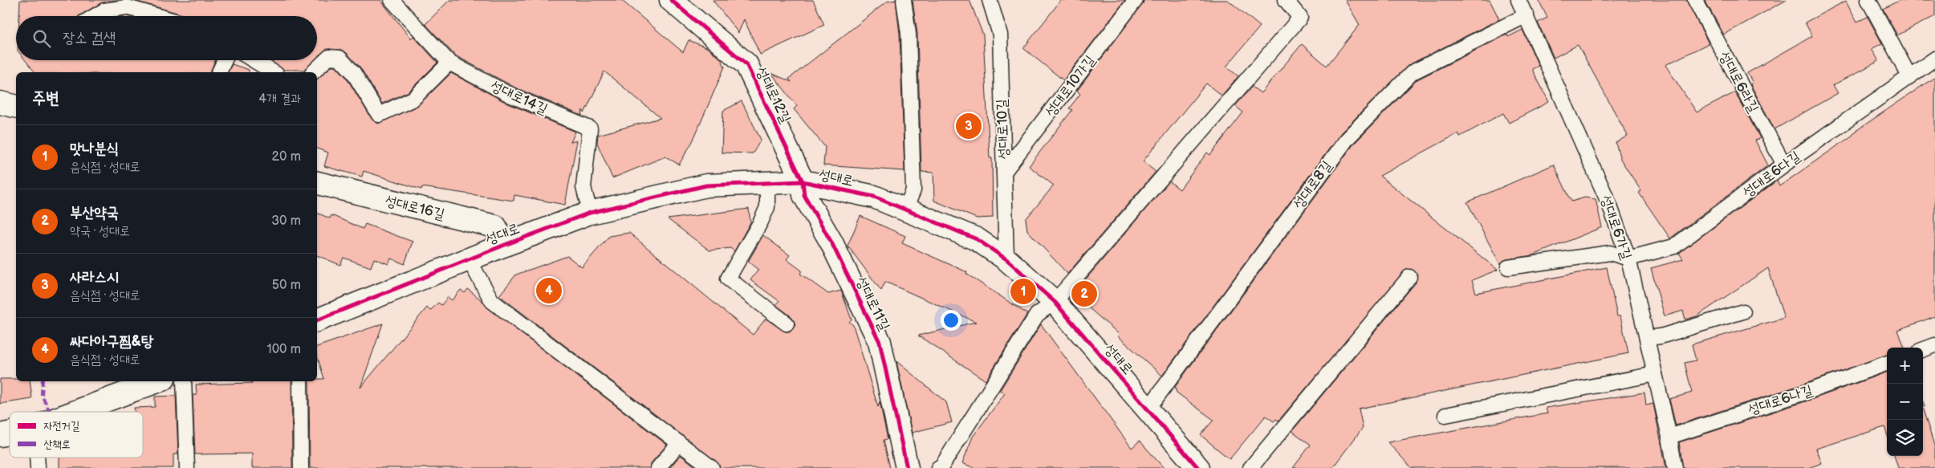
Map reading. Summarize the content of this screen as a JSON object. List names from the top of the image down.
{
  "streets": {
    "street": [
      "성대로12길",
      "성대로",
      "성대로16길",
      "성대로11길"
    ],
    "lane": [
      "성대로6라길",
      "성대로10가길",
      "성대로14길",
      "성대로10길",
      "성대로6다길",
      "성대로8길",
      "성대로6가길",
      "성대로6나길"
    ]
  },
  "crossings": [
    ["성대로6라길", "성대로6다길"],
    ["성대로10가길", "성대로10길"],
    ["성대로12길", "성대로"],
    ["성대로12길", "성대로11길"],
    ["성대로14길", "성대로"],
    ["성대로10길", "성대로"],
    ["성대로6다길", "성대로6가길"],
    ["성대로", "성대로8길"],
    ["성대로", "성대로16길"],
    ["성대로", "성대로11길"],
    ["성대로8길", "성대로6가길"],
    ["성대로6가길", "성대로6나길"]
  ],
  "legend": ["자전거길", "산책로"],
  "page": {
    "search": "장소 검색",
    "heading": ["주변", "4개 결과"],
    "pins": [
      "3",
      "4",
      "1",
      "2"
    ],
    "list": [
      {
        "mark": "1",
        "name": "맛나분식",
        "note": "음식점 · 성대로",
        "value": "20 m"
      },
      {
        "mark": "2",
        "name": "부산약국",
        "note": "약국 · 성대로",
        "value": "30 m"
      },
      {
        "mark": "3",
        "name": "사라스시",
        "note": "음식점 · 성대로",
        "value": "50 m"
      },
      {
        "mark": "4",
        "name": "싸다아구찜&탕",
        "note": "음식점 · 성대로",
        "value": "100 m"
      }
    ],
    "map_buttons": ["+", "−"]
  }
}
